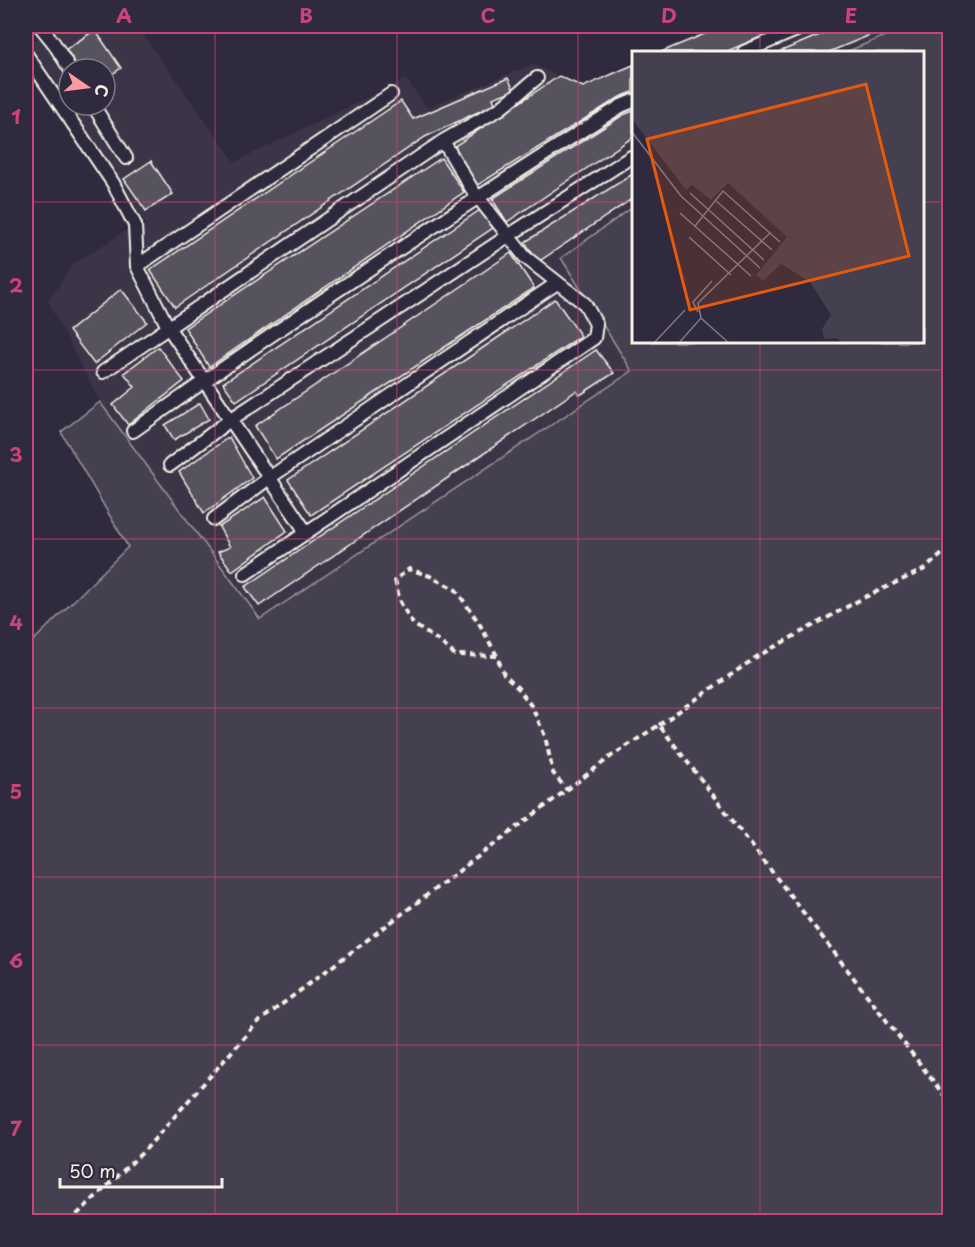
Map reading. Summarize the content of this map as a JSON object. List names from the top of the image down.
{
  "scale_bar": "50 m",
  "north": "right",
  "grid": {
    "columns": [
      "A",
      "B",
      "C",
      "D",
      "E"
    ],
    "rows": [
      "1",
      "2",
      "3",
      "4",
      "5",
      "6",
      "7"
    ]
  }
}
